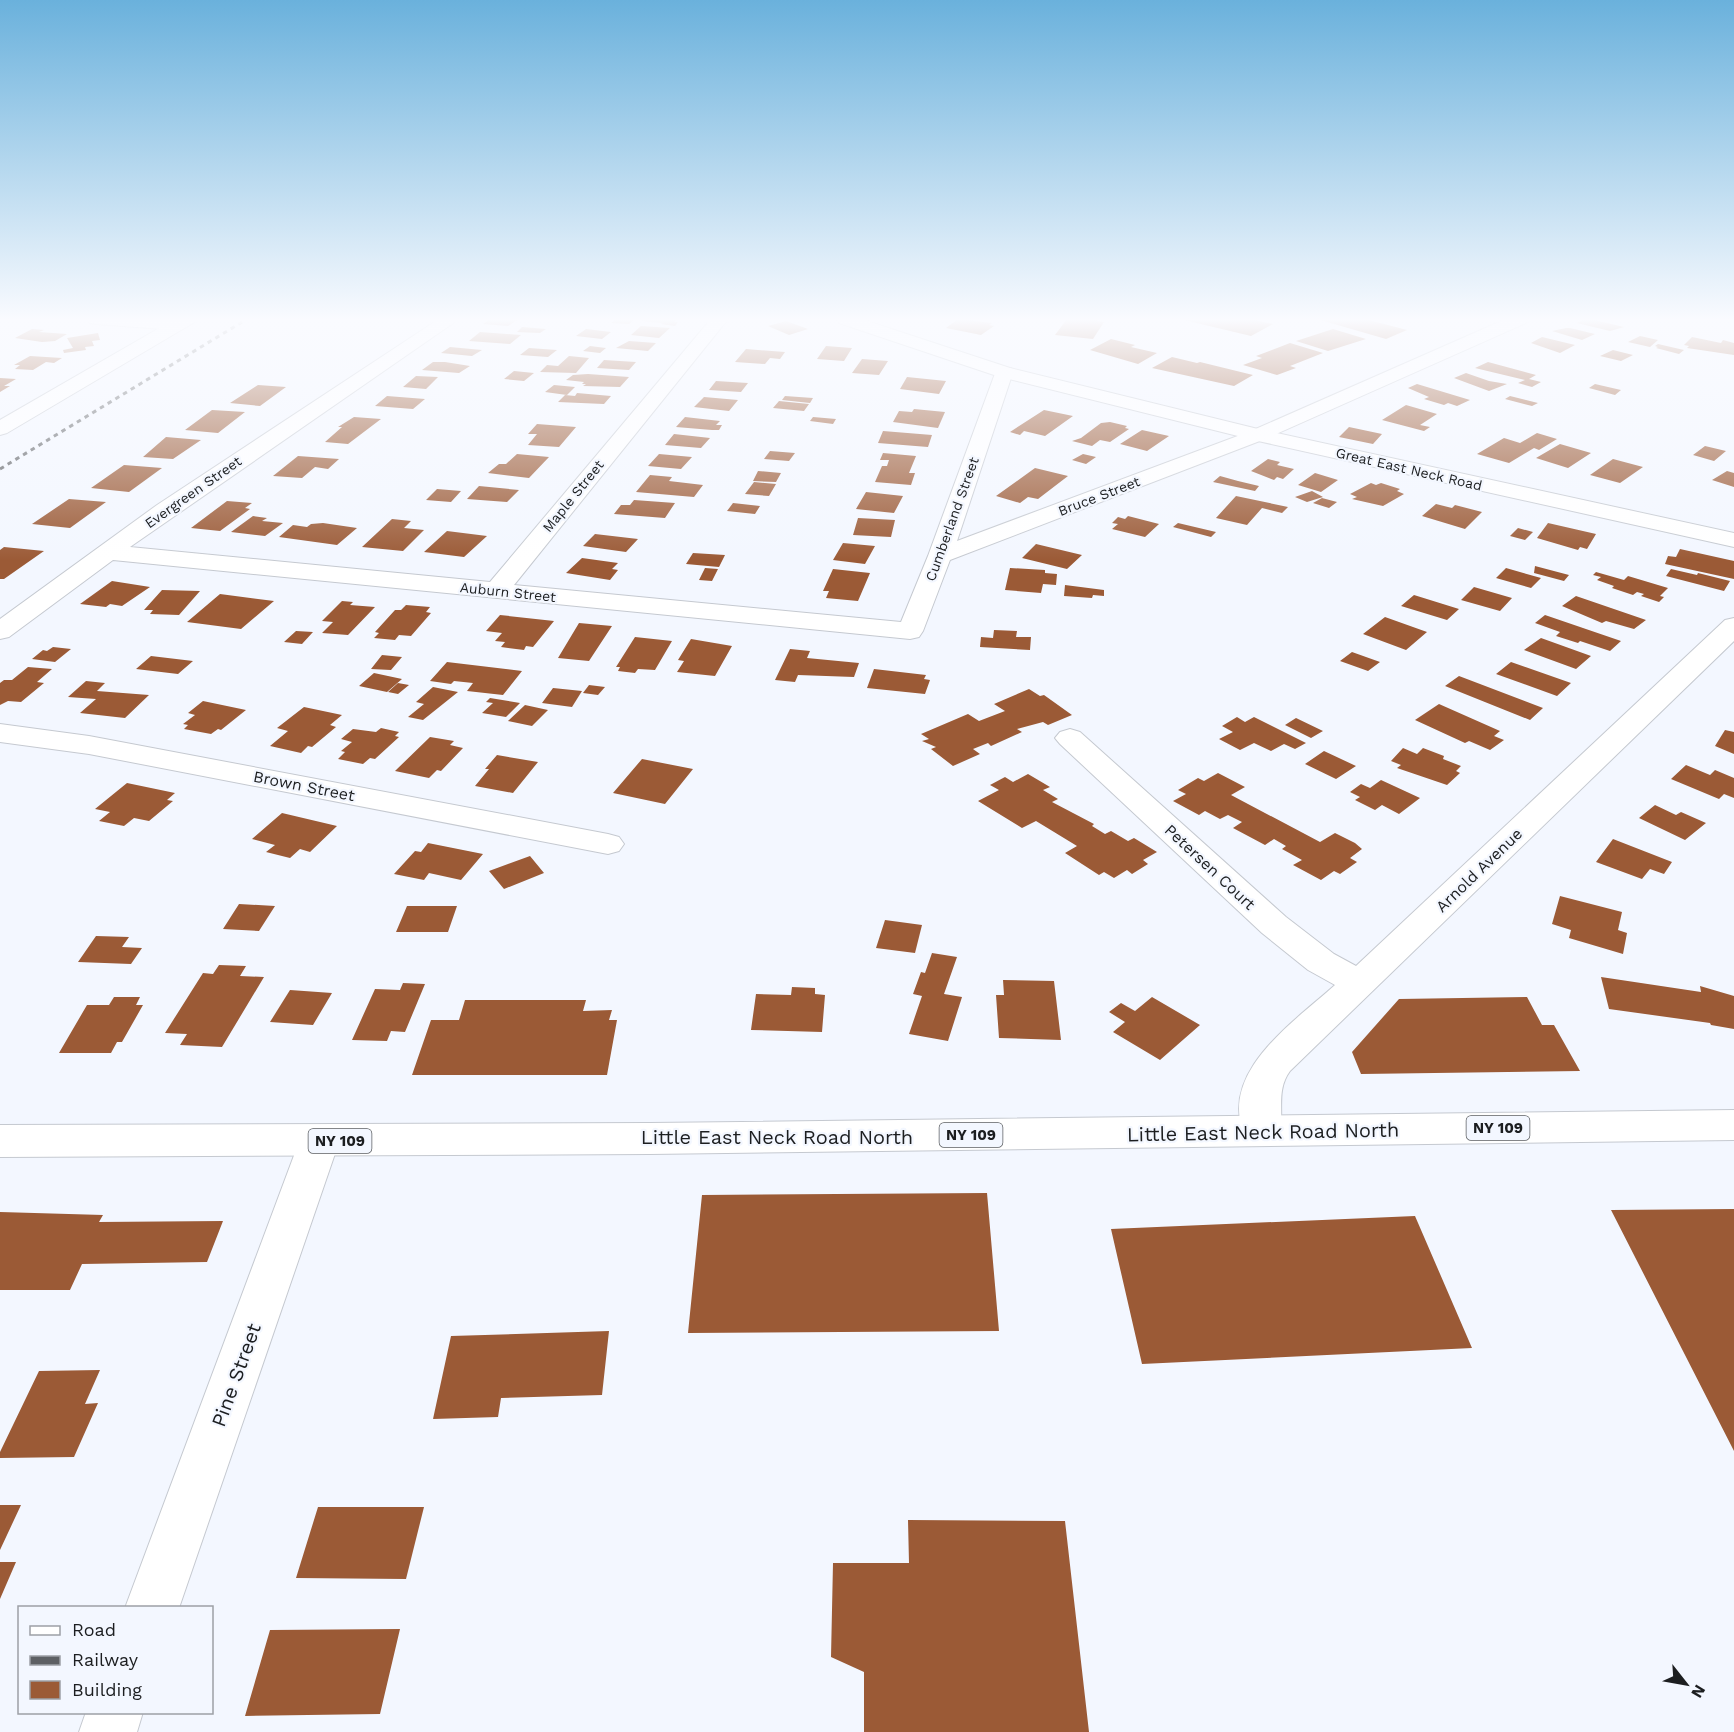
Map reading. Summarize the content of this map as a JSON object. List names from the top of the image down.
{
  "streets": {
    "street": [
      "Great East Neck Road",
      "Evergreen Street",
      "Maple Street",
      "Bruce Street",
      "Cumberland Street",
      "Auburn Street",
      "Brown Street",
      "Petersen Court",
      "Arnold Avenue",
      "NY 109",
      "Little East Neck Road North",
      "Pine Street"
    ]
  },
  "crossings": [
    ["Great East Neck Road", "Bruce Street"],
    ["Evergreen Street", "Auburn Street"],
    ["Maple Street", "Auburn Street"],
    ["Bruce Street", "Cumberland Street"],
    ["Cumberland Street", "Auburn Street"],
    ["Petersen Court", "Arnold Avenue"],
    ["Arnold Avenue", "Little East Neck Road North"],
    ["Little East Neck Road North", "Pine Street"]
  ],
  "legend": ["Road", "Railway", "Building"],
  "north": "bottom right"
}
